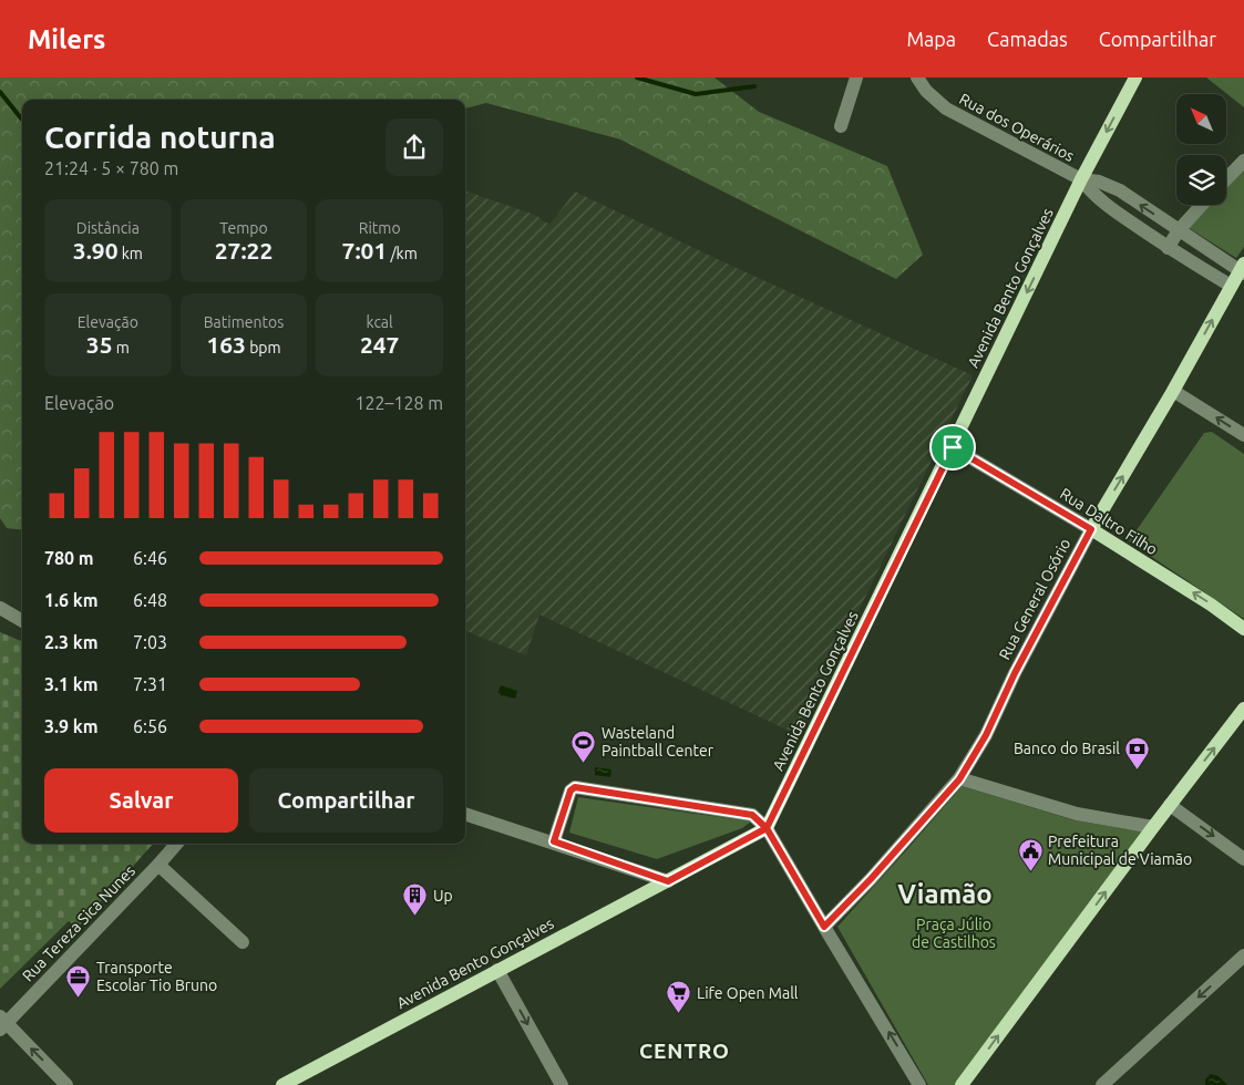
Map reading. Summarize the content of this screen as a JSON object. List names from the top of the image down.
{
  "streets": {
    "main road": ["Avenida Bento Gonçalves", "Rua Daltro Filho", "Rua General Osório"],
    "street": ["Rua dos Operários", "Rua Tereza Sica Nunes"]
  },
  "crossings": [
    ["Rua dos Operários", "Avenida Bento Gonçalves"],
    ["Rua dos Operários", "Rua General Osório"],
    ["Avenida Bento Gonçalves", "Rua Daltro Filho"],
    ["Rua Daltro Filho", "Rua General Osório"]
  ],
  "one_way": ["Rua Daltro Filho", "Rua General Osório"],
  "districts": ["Viamão", "CENTRO"],
  "parks": ["Praça Júlio de Castilhos"],
  "places": {
    "sports": ["Wasteland Paintball Center"],
    "bank": ["Banco do Brasil"],
    "public building": ["Prefeitura Municipal de Viamão"],
    "building": ["Up"],
    "office": ["Transporte Escolar Tio Bruno"],
    "supermarket": ["Life Open Mall"]
  },
  "north": "top left",
  "page": {
    "header": "Milers",
    "nav": ["Mapa", "Camadas", "Compartilhar"],
    "heading": ["Corrida noturna", "21:24 · 5 × 780 m"],
    "stats": [
      ["Distância", "3.90 km"],
      ["Tempo", "27:22"],
      ["Ritmo", "7:01 /km"],
      ["Elevação", "35 m"],
      ["Batimentos", "163 bpm"],
      ["kcal", "247"]
    ],
    "chart": ["Elevação", "122–128 m"],
    "list": [
      {
        "name": "780 m",
        "note": "6:46"
      },
      {
        "name": "1.6 km",
        "note": "6:48"
      },
      {
        "name": "2.3 km",
        "note": "7:03"
      },
      {
        "name": "3.1 km",
        "note": "7:31"
      },
      {
        "name": "3.9 km",
        "note": "6:56"
      }
    ],
    "buttons": ["Salvar", "Compartilhar"]
  }
}
